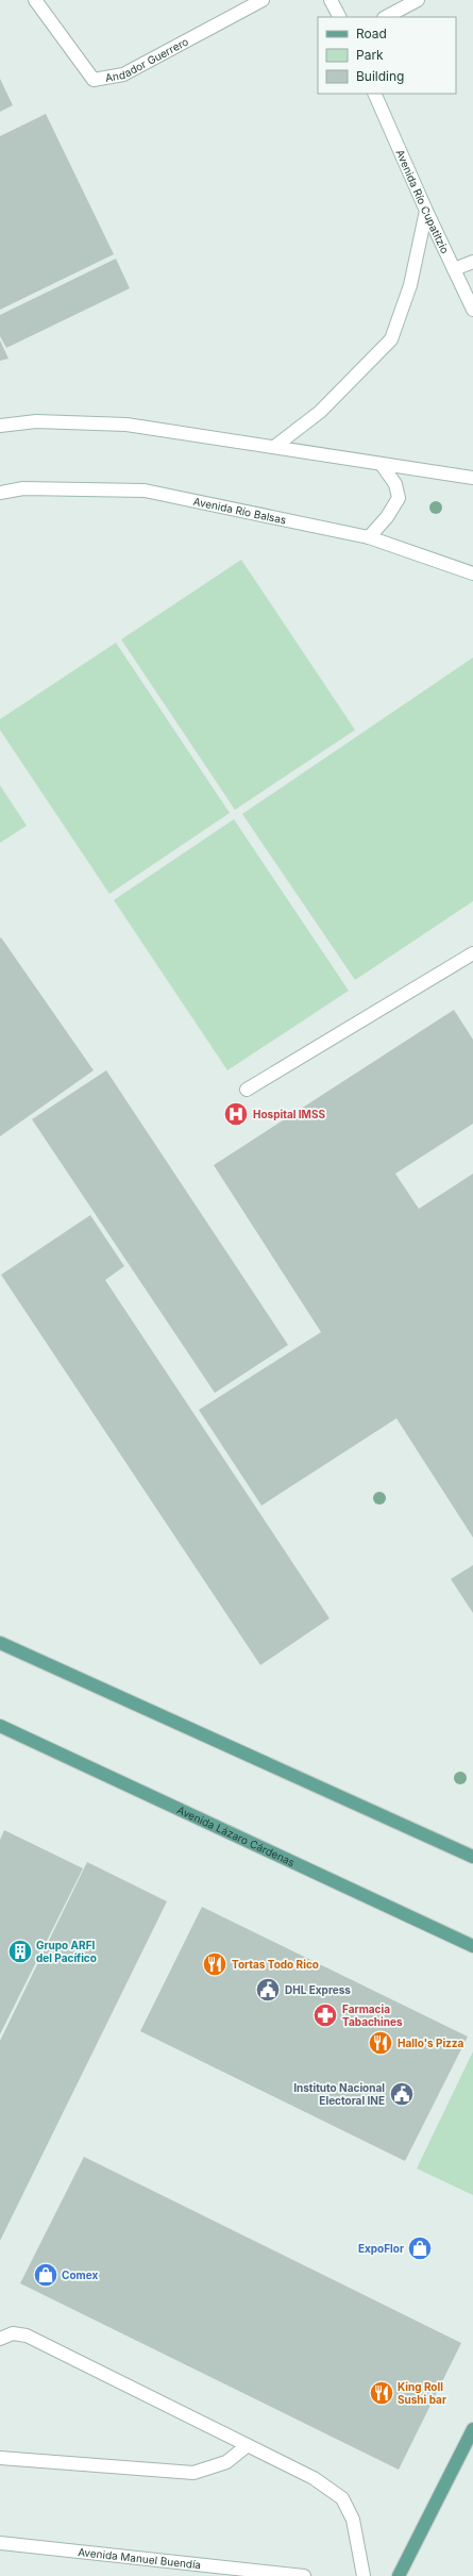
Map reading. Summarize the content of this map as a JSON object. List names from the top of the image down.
{
  "streets": {
    "main road": ["Avenida Lázaro Cárdenas"],
    "street": [
      "Andador Guerrero",
      "Avenida Río Cupatitzio",
      "Avenida Río Balsas",
      "Avenida Manuel Buendía"
    ]
  },
  "places": {
    "hospital": ["Hospital IMSS"],
    "building": ["Grupo ARFI del Pacífico"],
    "restaurant": ["Tortas Todo Rico", "Hallo's Pizza", "King Roll Sushi bar"],
    "public building": ["DHL Express", "Instituto Nacional Electoral INE"],
    "pharmacy": ["Farmacia Tabachines"],
    "shop": ["ExpoFlor", "Comex"]
  },
  "legend": ["Road", "Park", "Building"]
}
